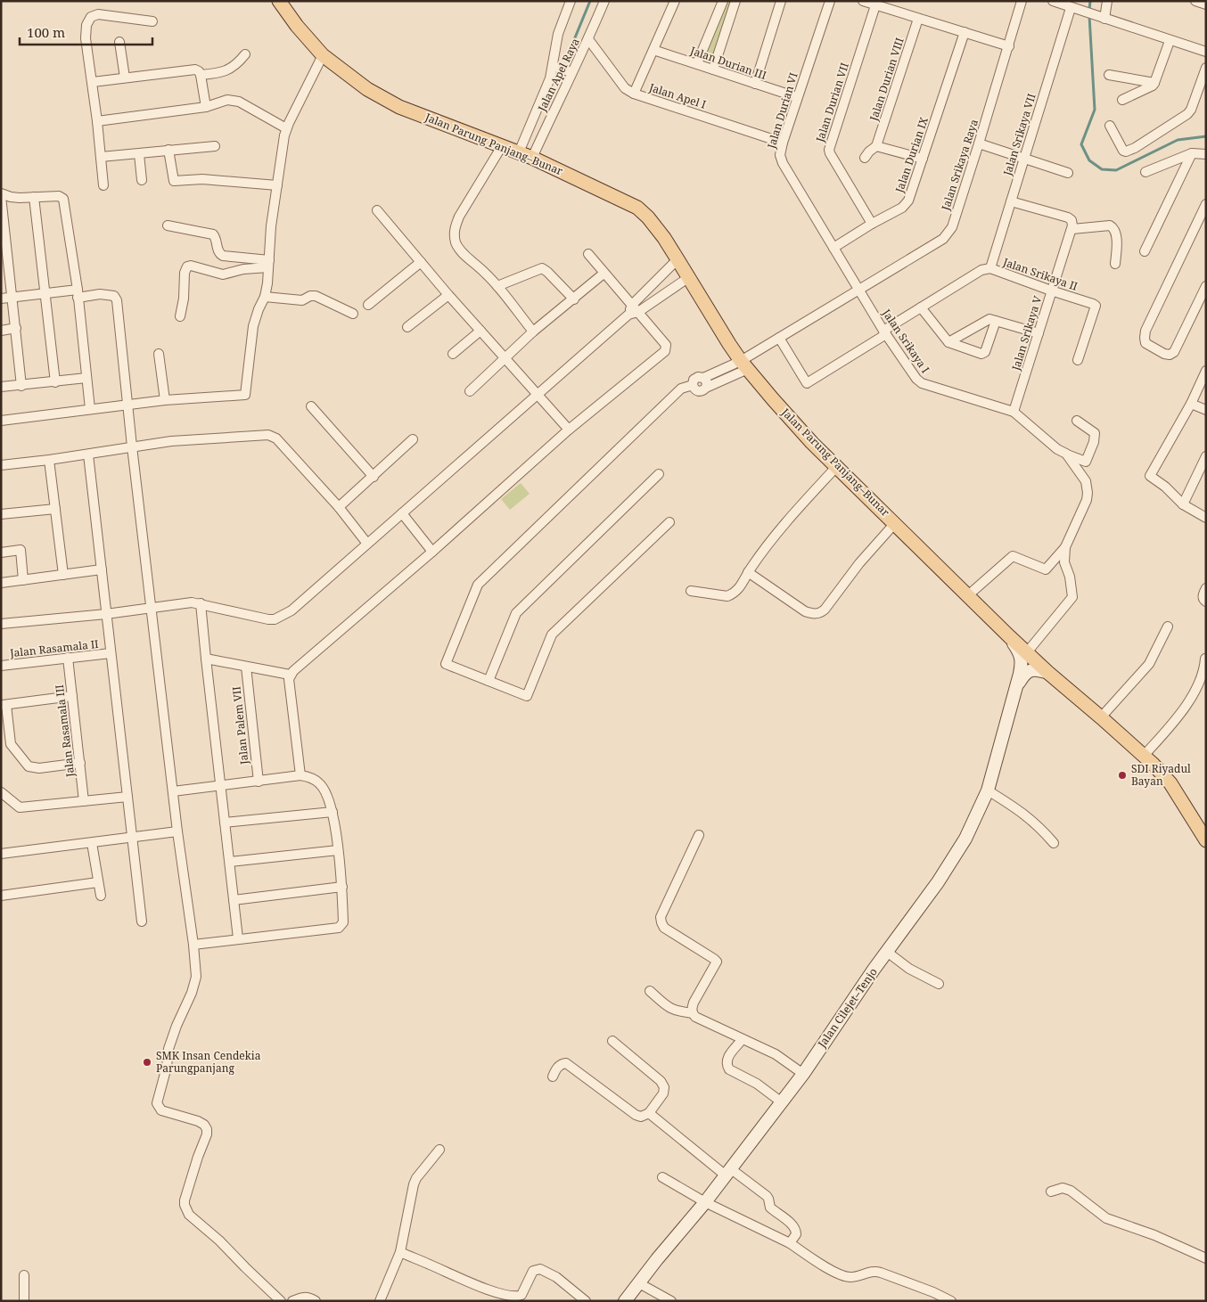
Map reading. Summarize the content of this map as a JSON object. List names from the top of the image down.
{
  "streets": {
    "main road": ["Jalan Parung Panjang–Bunar", "Jalan Cilejet–Tenjo"],
    "street": [
      "Jalan Durian III",
      "Jalan Apel Raya",
      "Jalan Durian VIII",
      "Jalan Apel I",
      "Jalan Durian VII",
      "Jalan Durian VI",
      "Jalan Srikaya VII",
      "Jalan Durian IX",
      "Jalan Srikaya Raya",
      "Jalan Srikaya II",
      "Jalan Srikaya V",
      "Jalan Srikaya I",
      "Jalan Rasamala II",
      "Jalan Palem VII",
      "Jalan Rasamala III"
    ]
  },
  "crossings": [
    ["Jalan Durian III", "Jalan Durian VI"],
    ["Jalan Apel Raya", "Jalan Apel I"],
    ["Jalan Apel Raya", "Jalan Parung Panjang–Bunar"],
    ["Jalan Apel I", "Jalan Durian VI"],
    ["Jalan Durian VII", "Jalan Durian IX"],
    ["Jalan Durian VI", "Jalan Durian IX"],
    ["Jalan Durian VI", "Jalan Srikaya Raya"],
    ["Jalan Durian VI", "Jalan Srikaya I"],
    ["Jalan Srikaya VII", "Jalan Srikaya II"],
    ["Jalan Parung Panjang–Bunar", "Jalan Srikaya Raya"],
    ["Jalan Parung Panjang–Bunar", "Jalan Cilejet–Tenjo"],
    ["Jalan Srikaya Raya", "Jalan Srikaya II"],
    ["Jalan Srikaya Raya", "Jalan Srikaya I"],
    ["Jalan Srikaya II", "Jalan Srikaya V"],
    ["Jalan Srikaya II", "Jalan Srikaya I"],
    ["Jalan Srikaya V", "Jalan Srikaya I"],
    ["Jalan Rasamala II", "Jalan Rasamala III"]
  ],
  "places": ["SDI Riyadul Bayan", "SMK Insan Cendekia Parungpanjang"],
  "scale_bar": "100 m"
}
